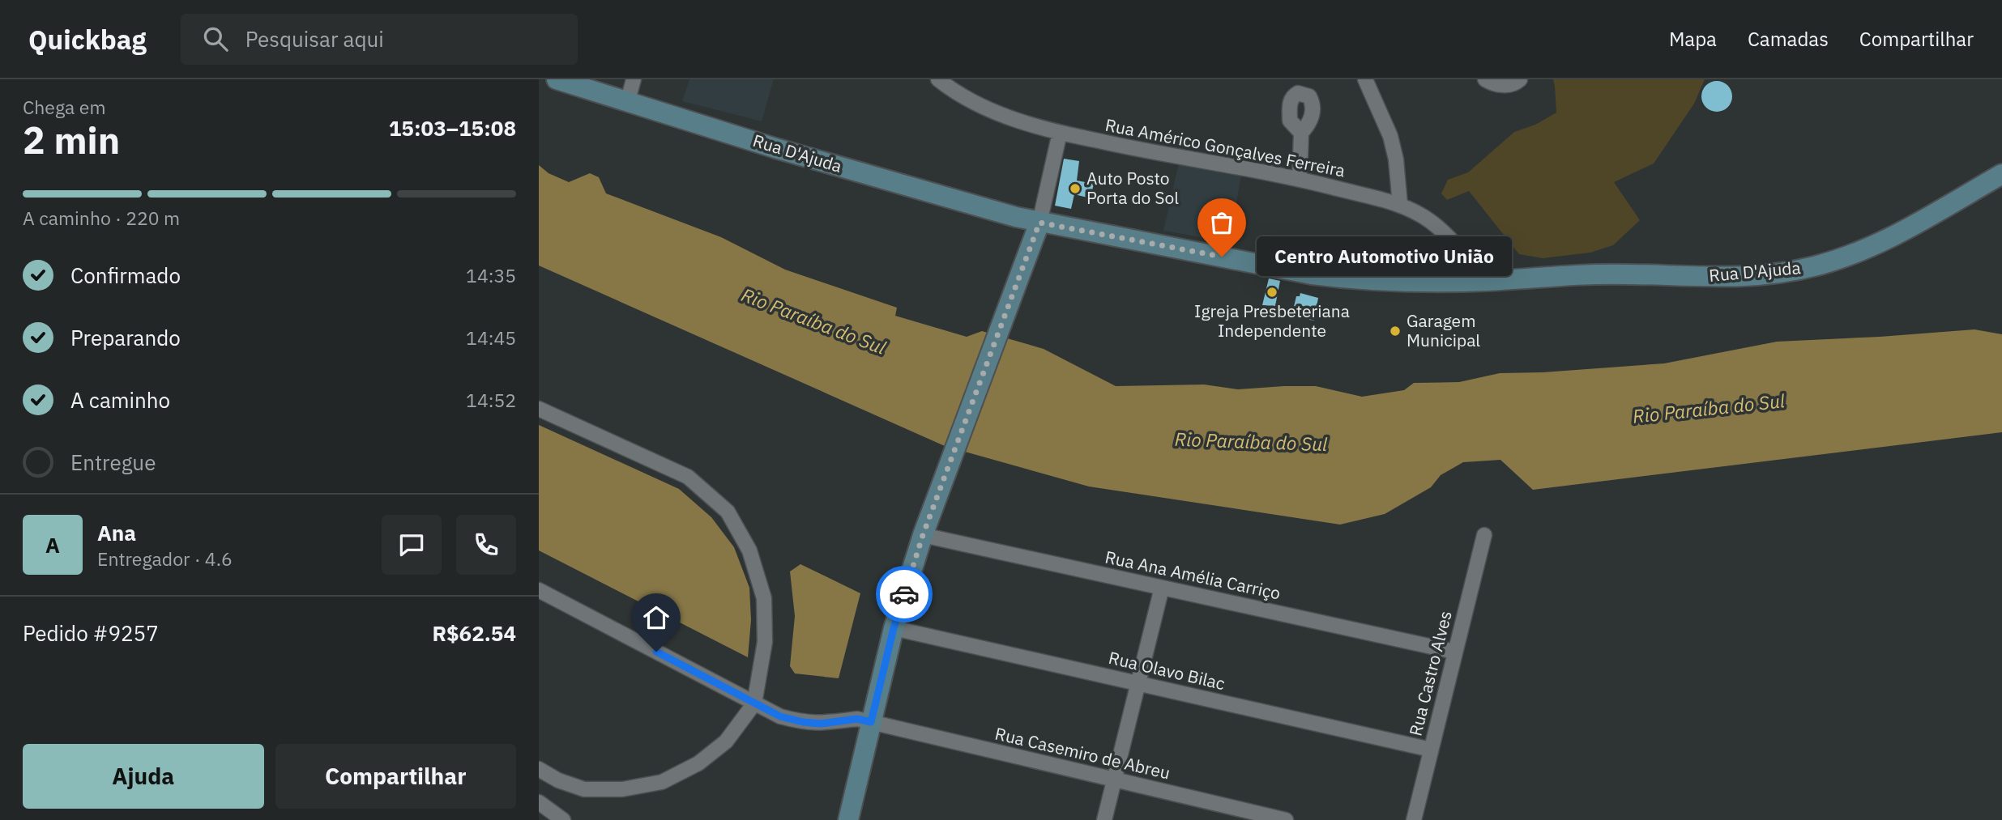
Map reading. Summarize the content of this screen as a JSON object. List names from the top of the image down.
{
  "streets": {
    "main road": ["Rua D'Ajuda"],
    "street": [
      "Rua Américo Gonçalves Ferreira",
      "Rua Ana Amélia Carriço",
      "Rua Olavo Bilac",
      "Rua Castro Alves",
      "Rua Casemiro de Abreu"
    ]
  },
  "crossings": [
    ["Rua Américo Gonçalves Ferreira", "Rua D'Ajuda"],
    ["Rua Ana Amélia Carriço", "Rua Castro Alves"],
    ["Rua Olavo Bilac", "Rua Castro Alves"]
  ],
  "water": ["Rio Paraíba do Sul"],
  "places": [
    "Auto Posto Porta do Sol",
    "Centro Automotivo União",
    "Igreja Presbeteriana Independente",
    "Garagem Municipal"
  ],
  "page": {
    "header": "Quickbag",
    "search": "Pesquisar aqui",
    "nav": ["Mapa", "Camadas", "Compartilhar"],
    "heading": ["2 min", "Chega em", "15:03–15:08"],
    "panel": [
      "Ana",
      "Entregador · 4.6",
      "Pedido #9257",
      "R$62.54"
    ],
    "bar": "A caminho · 220 m",
    "bubble": "Centro Automotivo União",
    "list": [
      ["Confirmado", "14:35"],
      ["Preparando", "14:45"],
      ["A caminho", "14:52"],
      "Entregue"
    ],
    "round": "A",
    "buttons": ["Ajuda", "Compartilhar"]
  }
}
